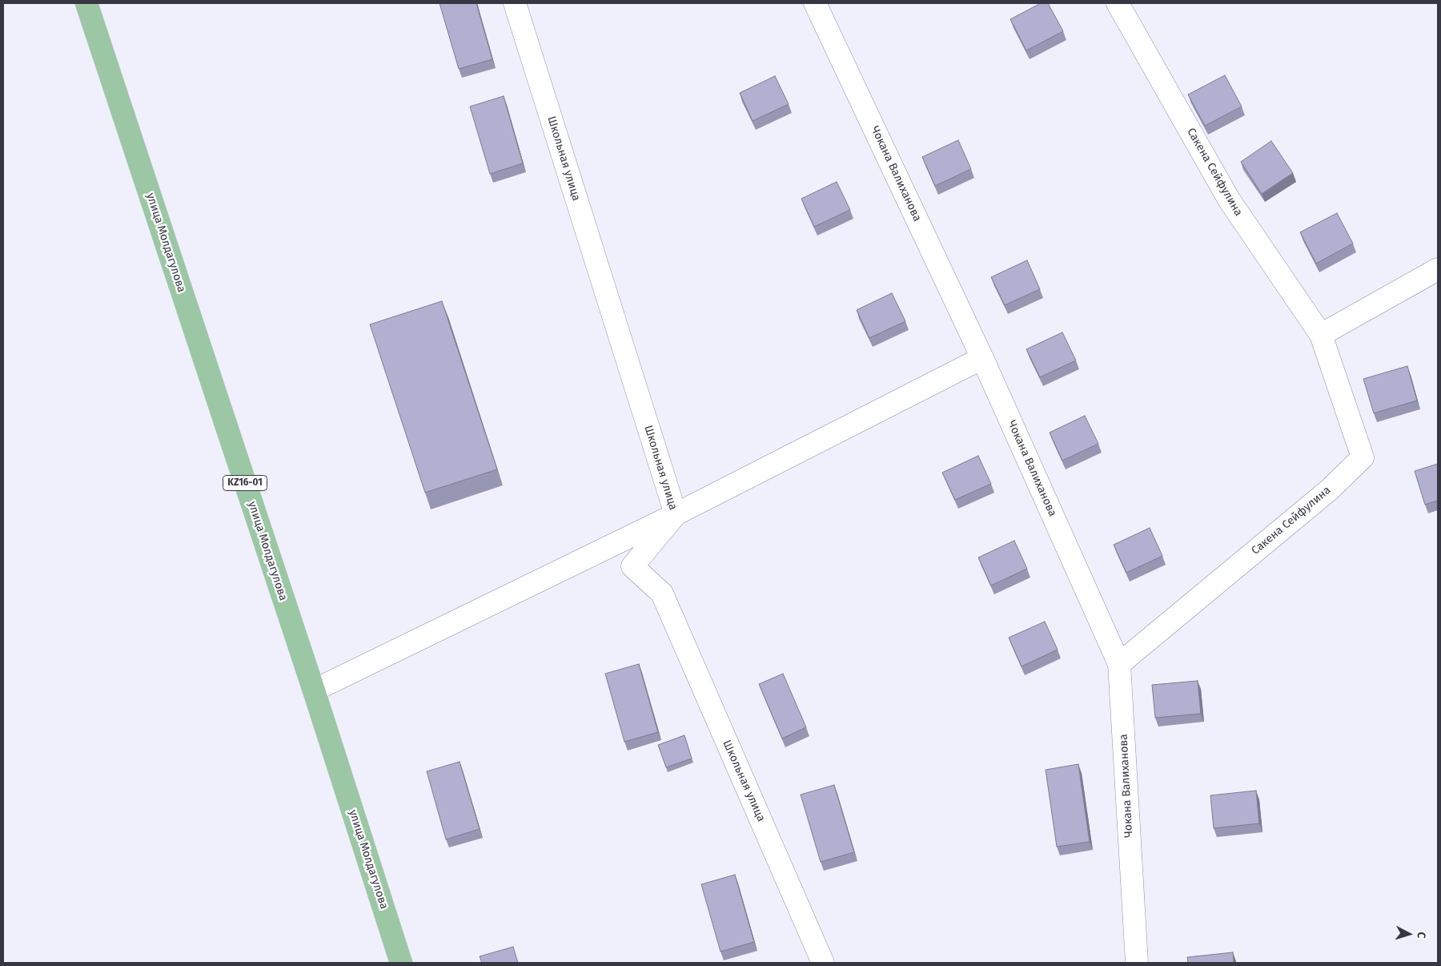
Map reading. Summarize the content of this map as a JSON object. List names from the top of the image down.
{
  "streets": {
    "main road": ["улица Молдагулова", "KZ16-01"],
    "street": ["Школьная улица", "Сакена Сейфулина", "Чокана Валиханова"]
  },
  "crossings": [
    ["Сакена Сейфулина", "Чокана Валиханова"]
  ],
  "north": "right"
}
